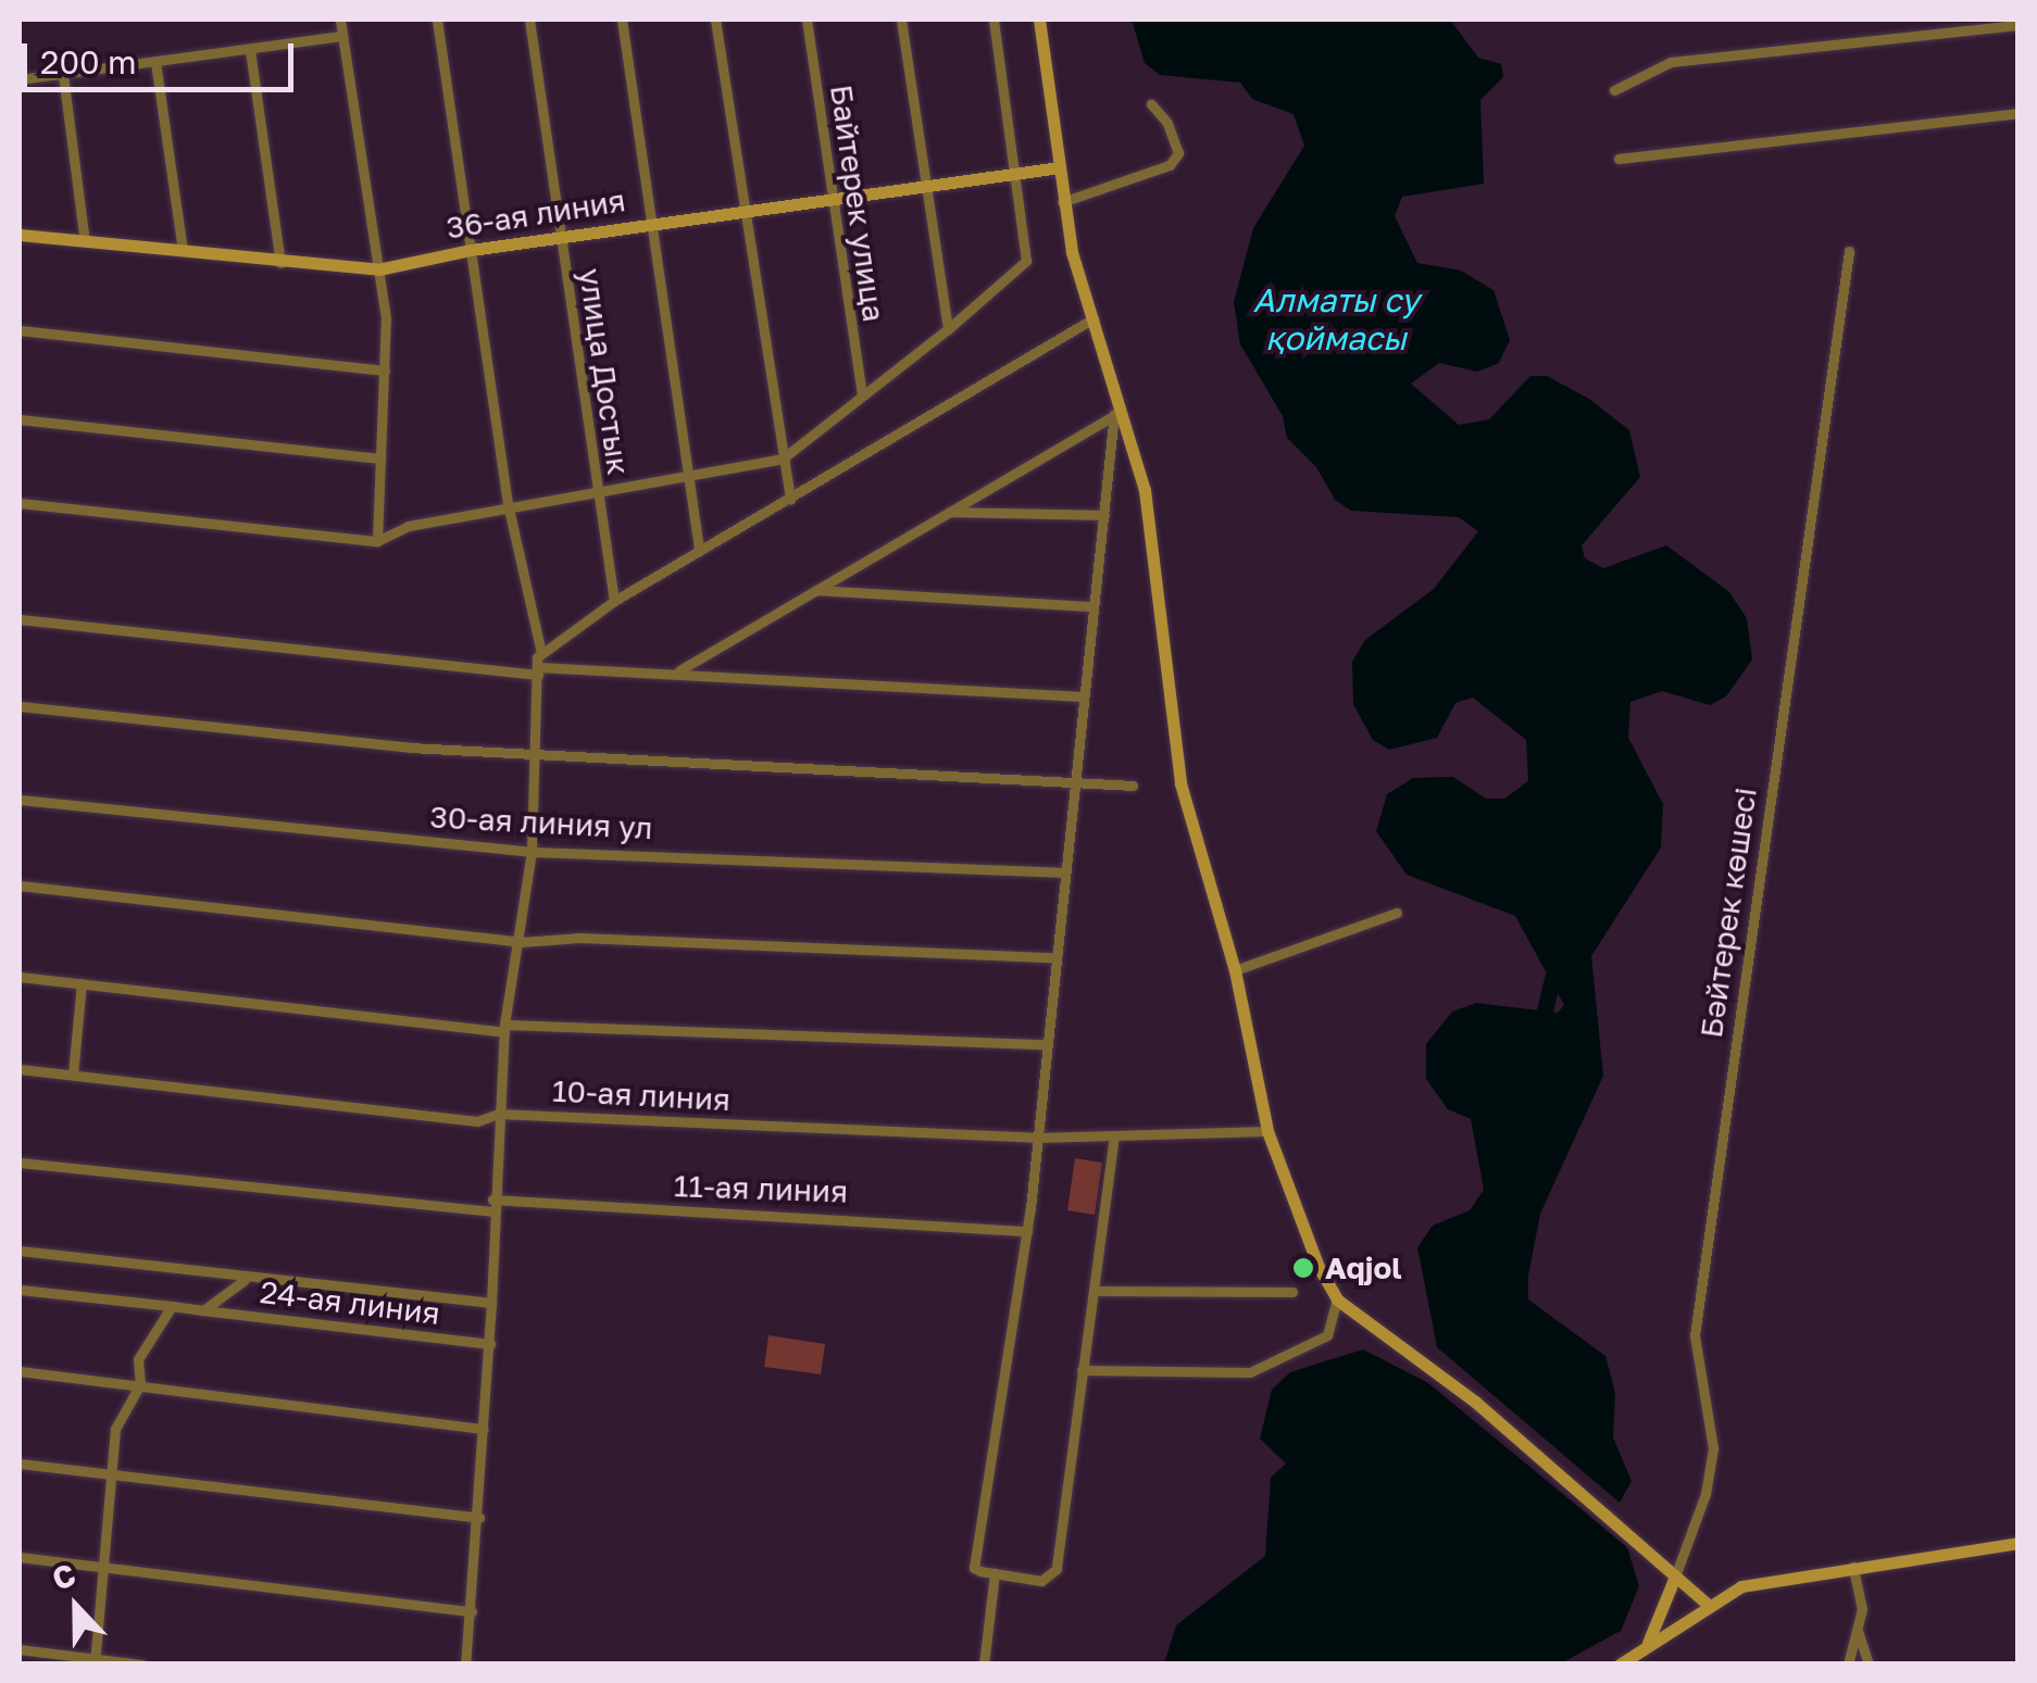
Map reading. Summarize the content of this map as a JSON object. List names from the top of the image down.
{
  "streets": {
    "street": [
      "Байтерек улица",
      "36-ая линия",
      "улица Достык",
      "30-ая линия ул",
      "Бәйтерек көшесі",
      "10-ая линия",
      "11-ая линия",
      "24-ая линия"
    ]
  },
  "crossings": [
    ["Байтерек улица", "36-ая линия"],
    ["36-ая линия", "улица Достык"]
  ],
  "water": ["Алматы су қоймасы"],
  "places": ["Aqjol"],
  "scale_bar": "200 m",
  "north": "top"
}
